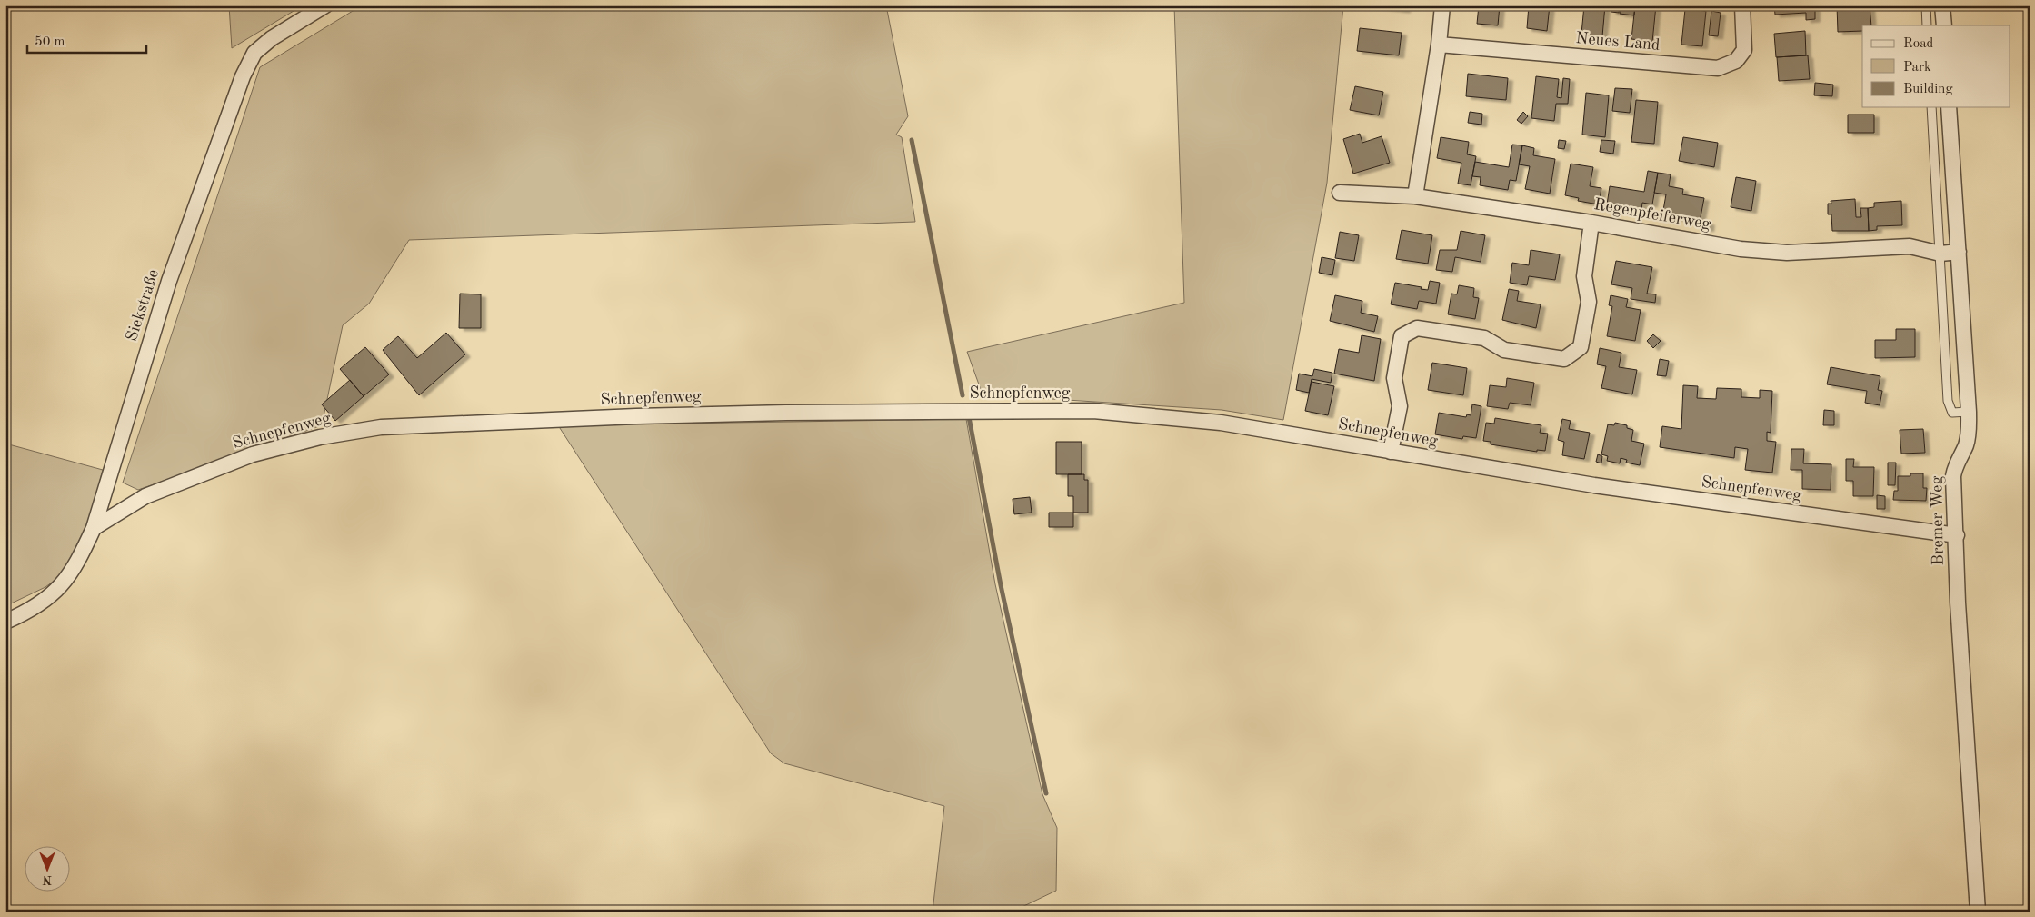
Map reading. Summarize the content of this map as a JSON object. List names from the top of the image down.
{
  "streets": {
    "street": [
      "Neues Land",
      "Regenpfeiferweg",
      "Siekstraße",
      "Schnepfenweg",
      "Bremer Weg"
    ]
  },
  "crossings": [
    ["Regenpfeiferweg", "Bremer Weg"],
    ["Siekstraße", "Schnepfenweg"],
    ["Schnepfenweg", "Bremer Weg"]
  ],
  "legend": ["Road", "Park", "Building"],
  "scale_bar": "50 m",
  "north": "bottom"
}
